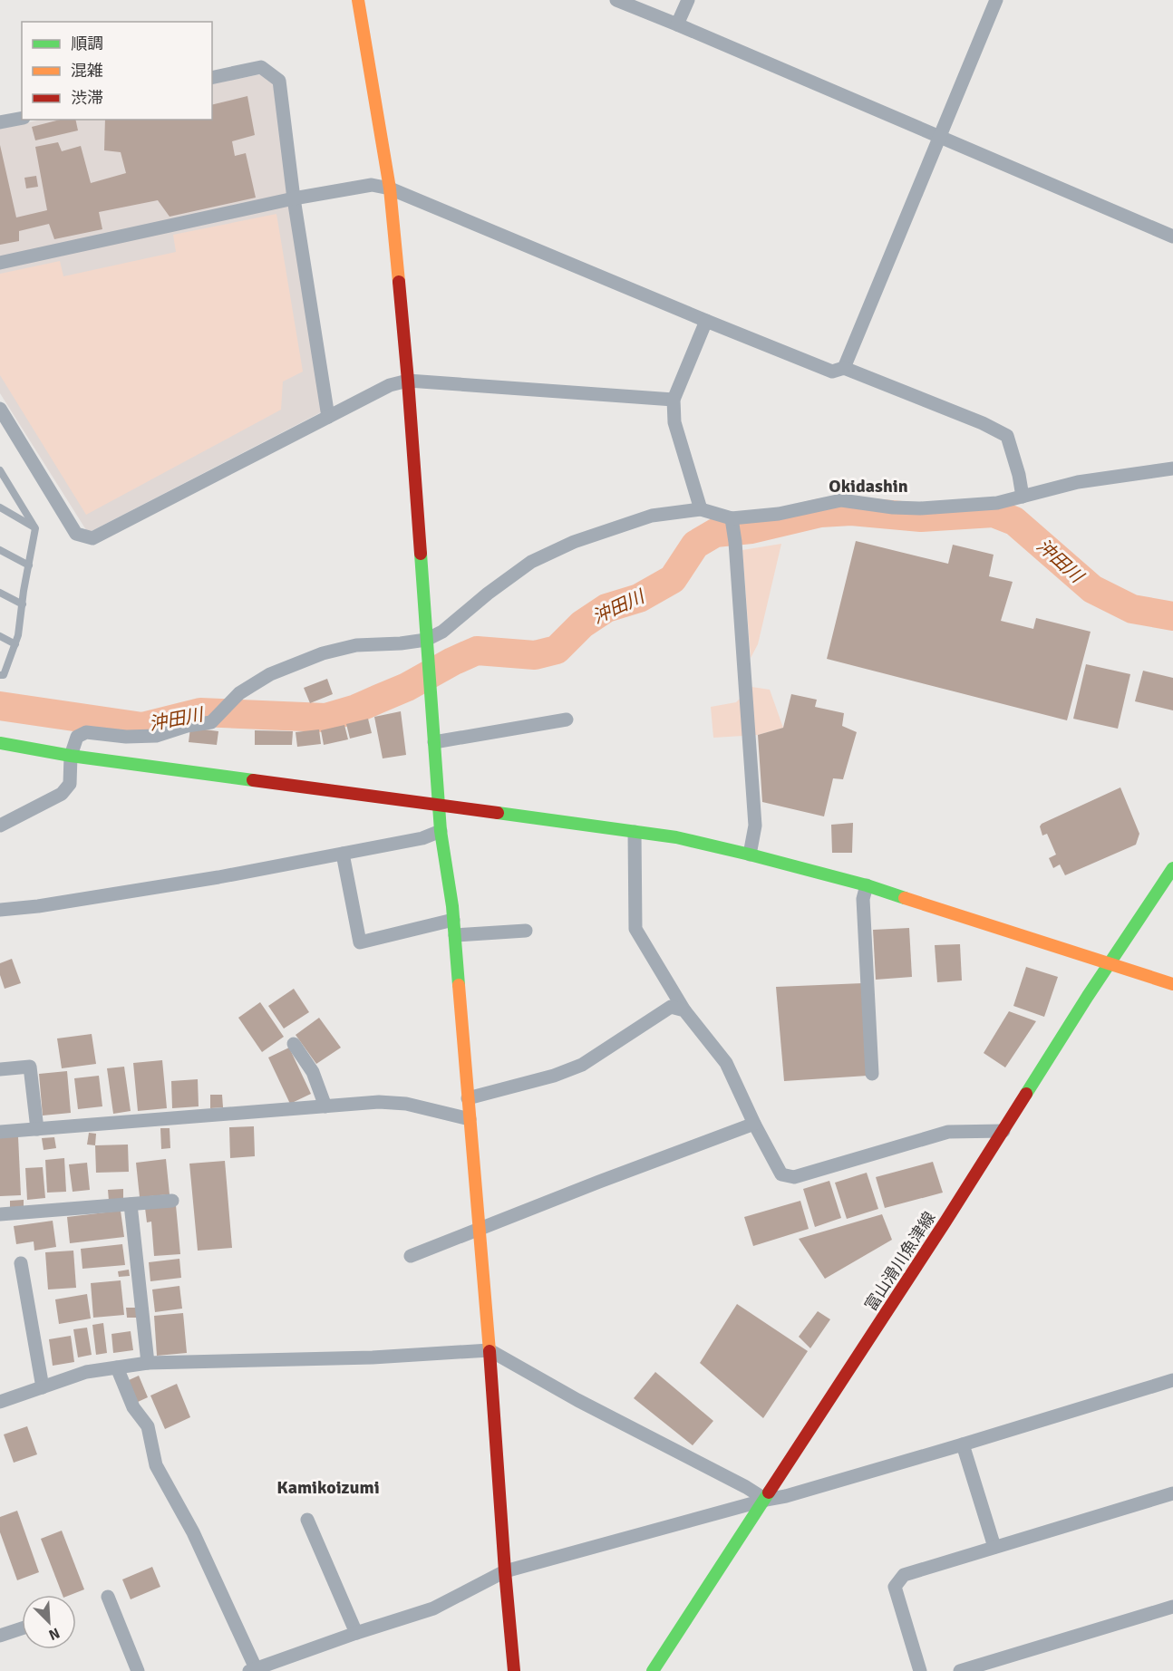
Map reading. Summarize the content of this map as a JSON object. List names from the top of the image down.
{
  "streets": {
    "street": ["富山滑川魚津線"]
  },
  "districts": ["Okidashin", "Kamikoizumi"],
  "water": ["沖田川"],
  "legend": ["順調", "混雑", "渋滞"],
  "north": "bottom right"
}
